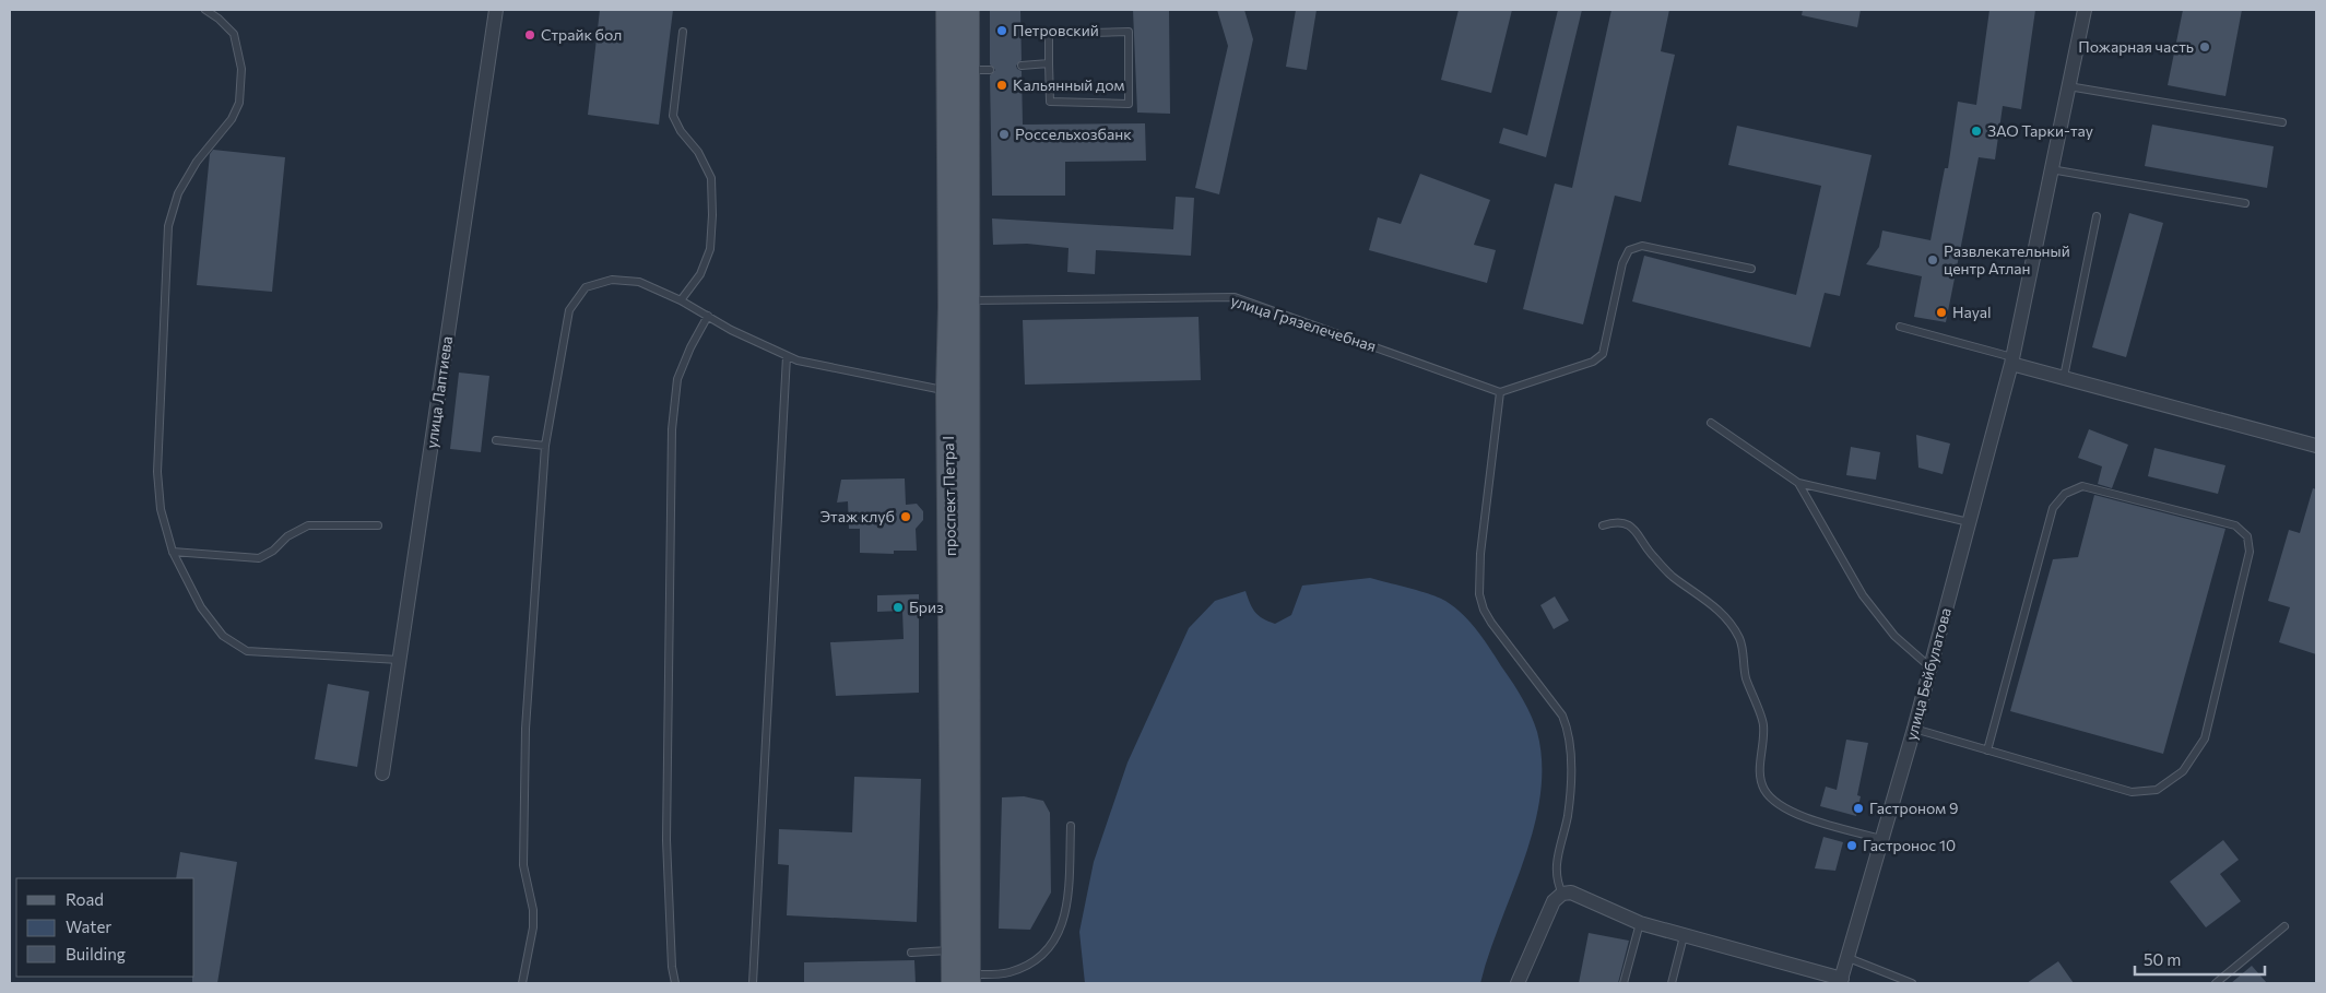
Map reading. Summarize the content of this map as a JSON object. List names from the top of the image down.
{
  "streets": {
    "main road": ["проспект Петра I"],
    "street": ["улица Лаптиева", "улица Бейбулатова"],
    "lane": ["улица Грязелечебная"]
  },
  "crossings": [
    ["улица Грязелечебная", "проспект Петра I"]
  ],
  "places": [
    "Петровский",
    "Страйк бол",
    "Пожарная часть",
    "Кальянный дом",
    "ЗАО Тарки-тау",
    "Россельхозбанк",
    "Развлекательный центр Атлан",
    "Hayal",
    "Этаж клуб",
    "Бриз",
    "Гастроном 9",
    "Гастронос 10"
  ],
  "legend": ["Road", "Water", "Building"],
  "scale_bar": "50 m"
}
